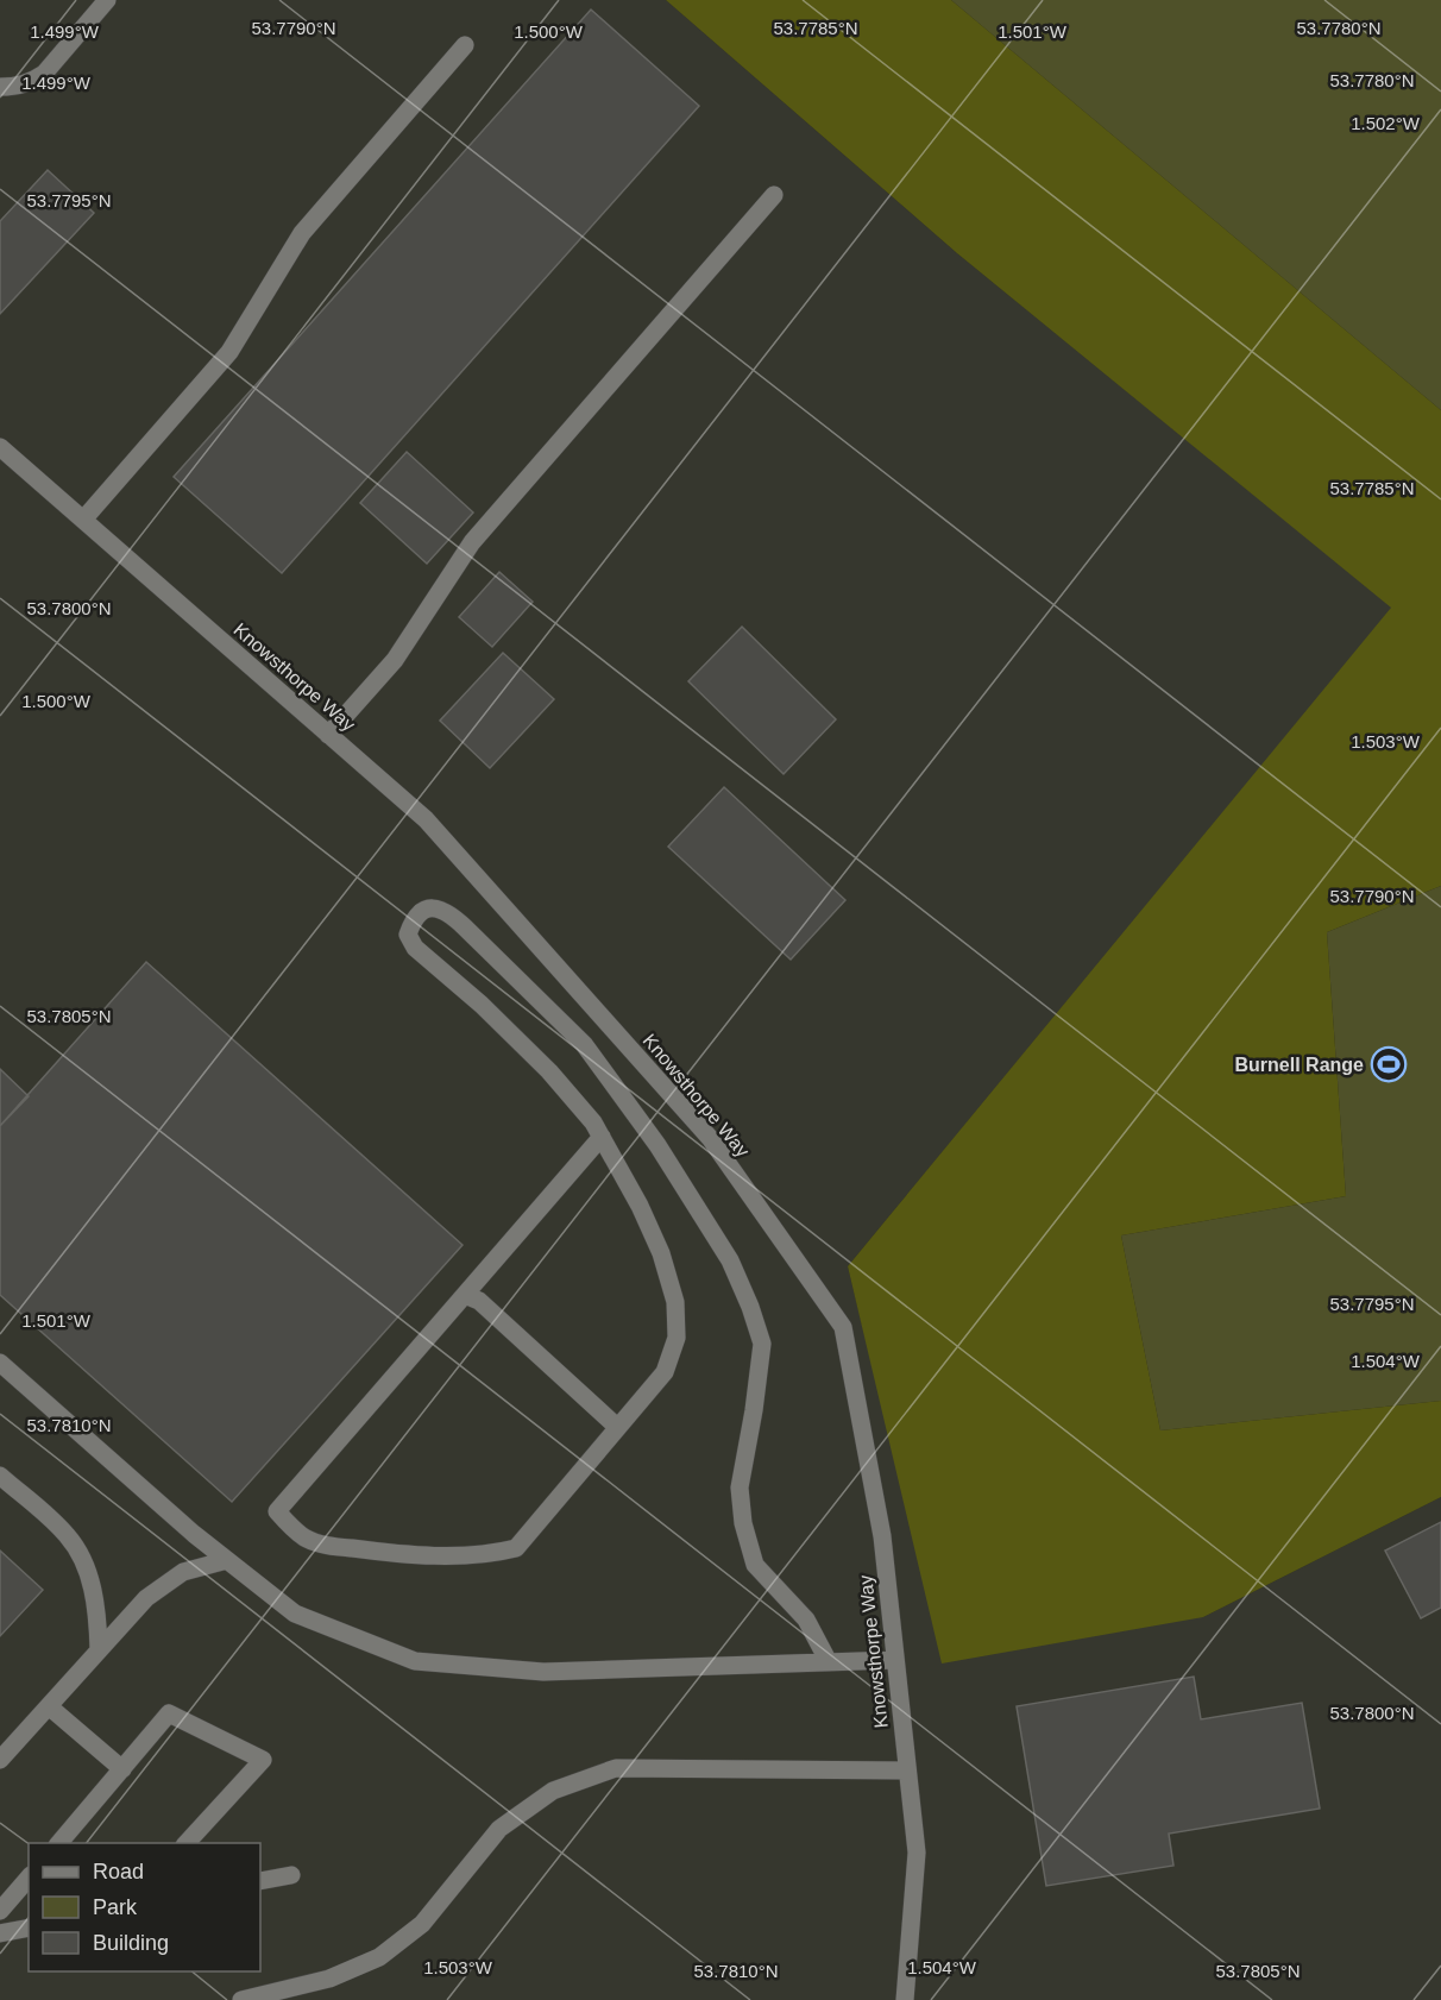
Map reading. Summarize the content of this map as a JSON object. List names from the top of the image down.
{
  "streets": {
    "street": ["Knowsthorpe Way"]
  },
  "places": {
    "sports": ["Burnell Range"]
  },
  "legend": ["Road", "Park", "Building"],
  "coordinates": [
    "53.7785°N",
    "53.7780°N",
    "53.7790°N",
    "1.499°W",
    "1.500°W",
    "1.501°W",
    "1.502°W",
    "53.7795°N",
    "53.7800°N",
    "1.503°W",
    "53.7805°N",
    "1.504°W",
    "53.7810°N"
  ]
}
